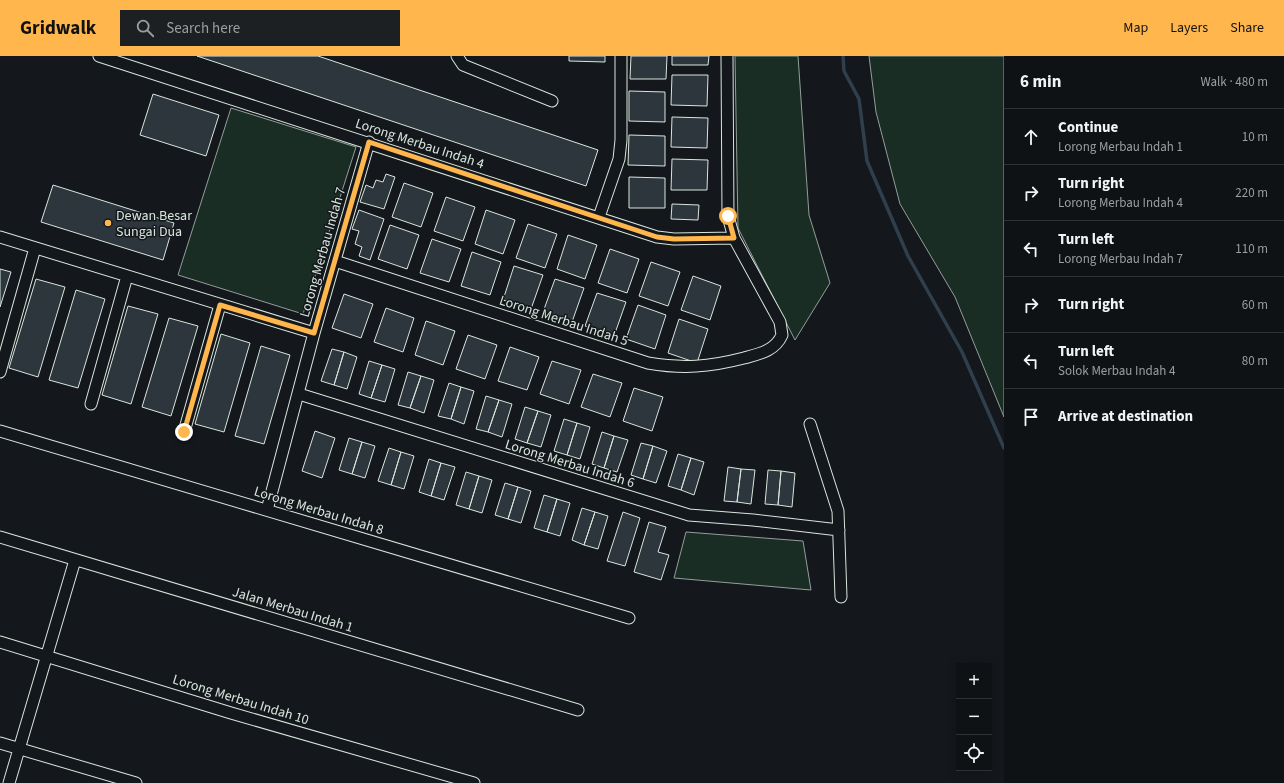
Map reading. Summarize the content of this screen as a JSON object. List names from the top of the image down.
{
  "streets": {
    "street": [
      "Lorong Merbau Indah 4",
      "Lorong Merbau Indah 7",
      "Lorong Merbau Indah 5",
      "Lorong Merbau Indah 6",
      "Lorong Merbau Indah 8",
      "Jalan Merbau Indah 1",
      "Lorong Merbau Indah 10"
    ]
  },
  "crossings": [
    ["Lorong Merbau Indah 4", "Lorong Merbau Indah 7"],
    ["Lorong Merbau Indah 4", "Lorong Merbau Indah 5"],
    ["Lorong Merbau Indah 7", "Lorong Merbau Indah 5"],
    ["Lorong Merbau Indah 7", "Lorong Merbau Indah 6"],
    ["Lorong Merbau Indah 7", "Lorong Merbau Indah 8"]
  ],
  "places": ["Dewan Besar Sungai Dua"],
  "page": {
    "header": "Gridwalk",
    "search": "Search here",
    "nav": ["Map", "Layers", "Share"],
    "heading": ["6 min", "Walk · 480 m"],
    "list": [
      ["Continue", "Lorong Merbau Indah 1", "10 m"],
      ["Turn right", "Lorong Merbau Indah 4", "220 m"],
      ["Turn left", "Lorong Merbau Indah 7", "110 m"],
      ["Turn right", "60 m"],
      ["Turn left", "Solok Merbau Indah 4", "80 m"],
      "Arrive at destination"
    ],
    "map_buttons": ["+", "−"]
  }
}
